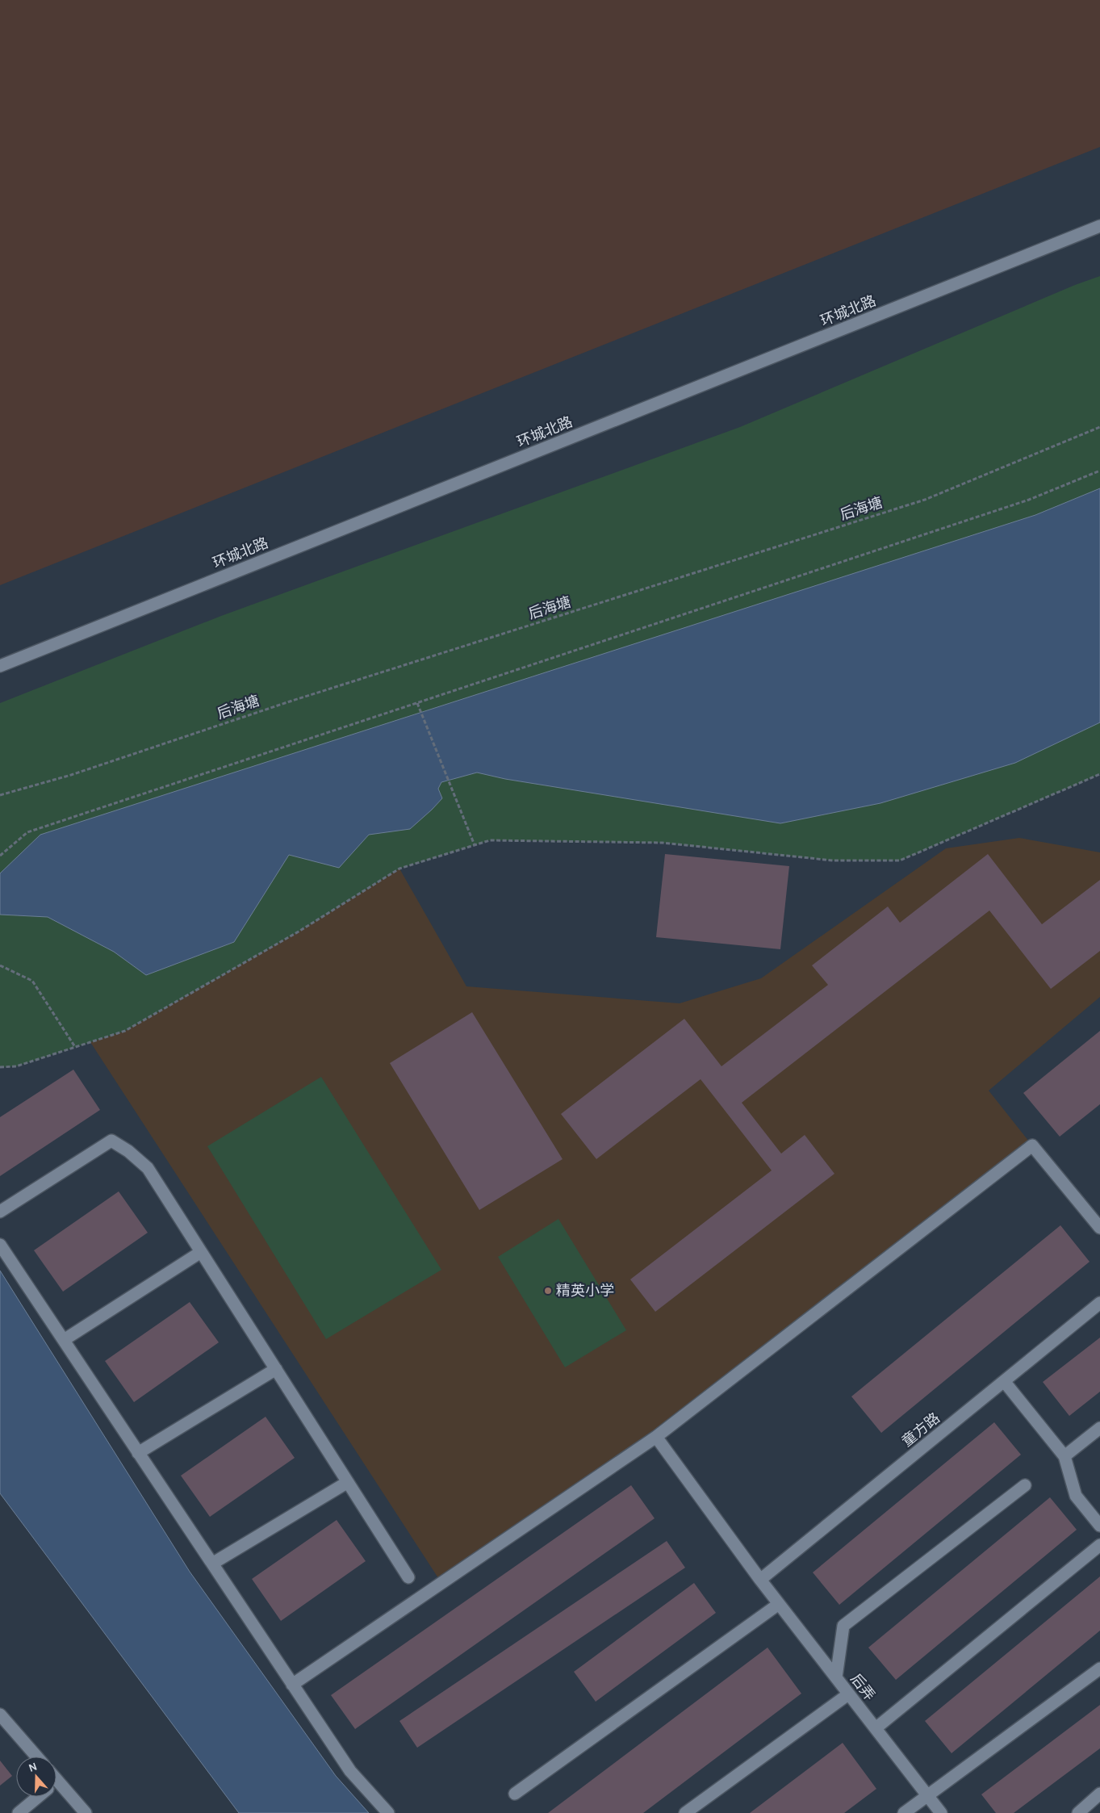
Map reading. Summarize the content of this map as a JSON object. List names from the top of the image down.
{
  "streets": {
    "street": ["环城北路", "童方路", "后弄"],
    "path": ["后海塘"]
  },
  "crossings": [
    ["童方路", "后弄"]
  ],
  "places": ["精英小学"],
  "north": "top"
}
